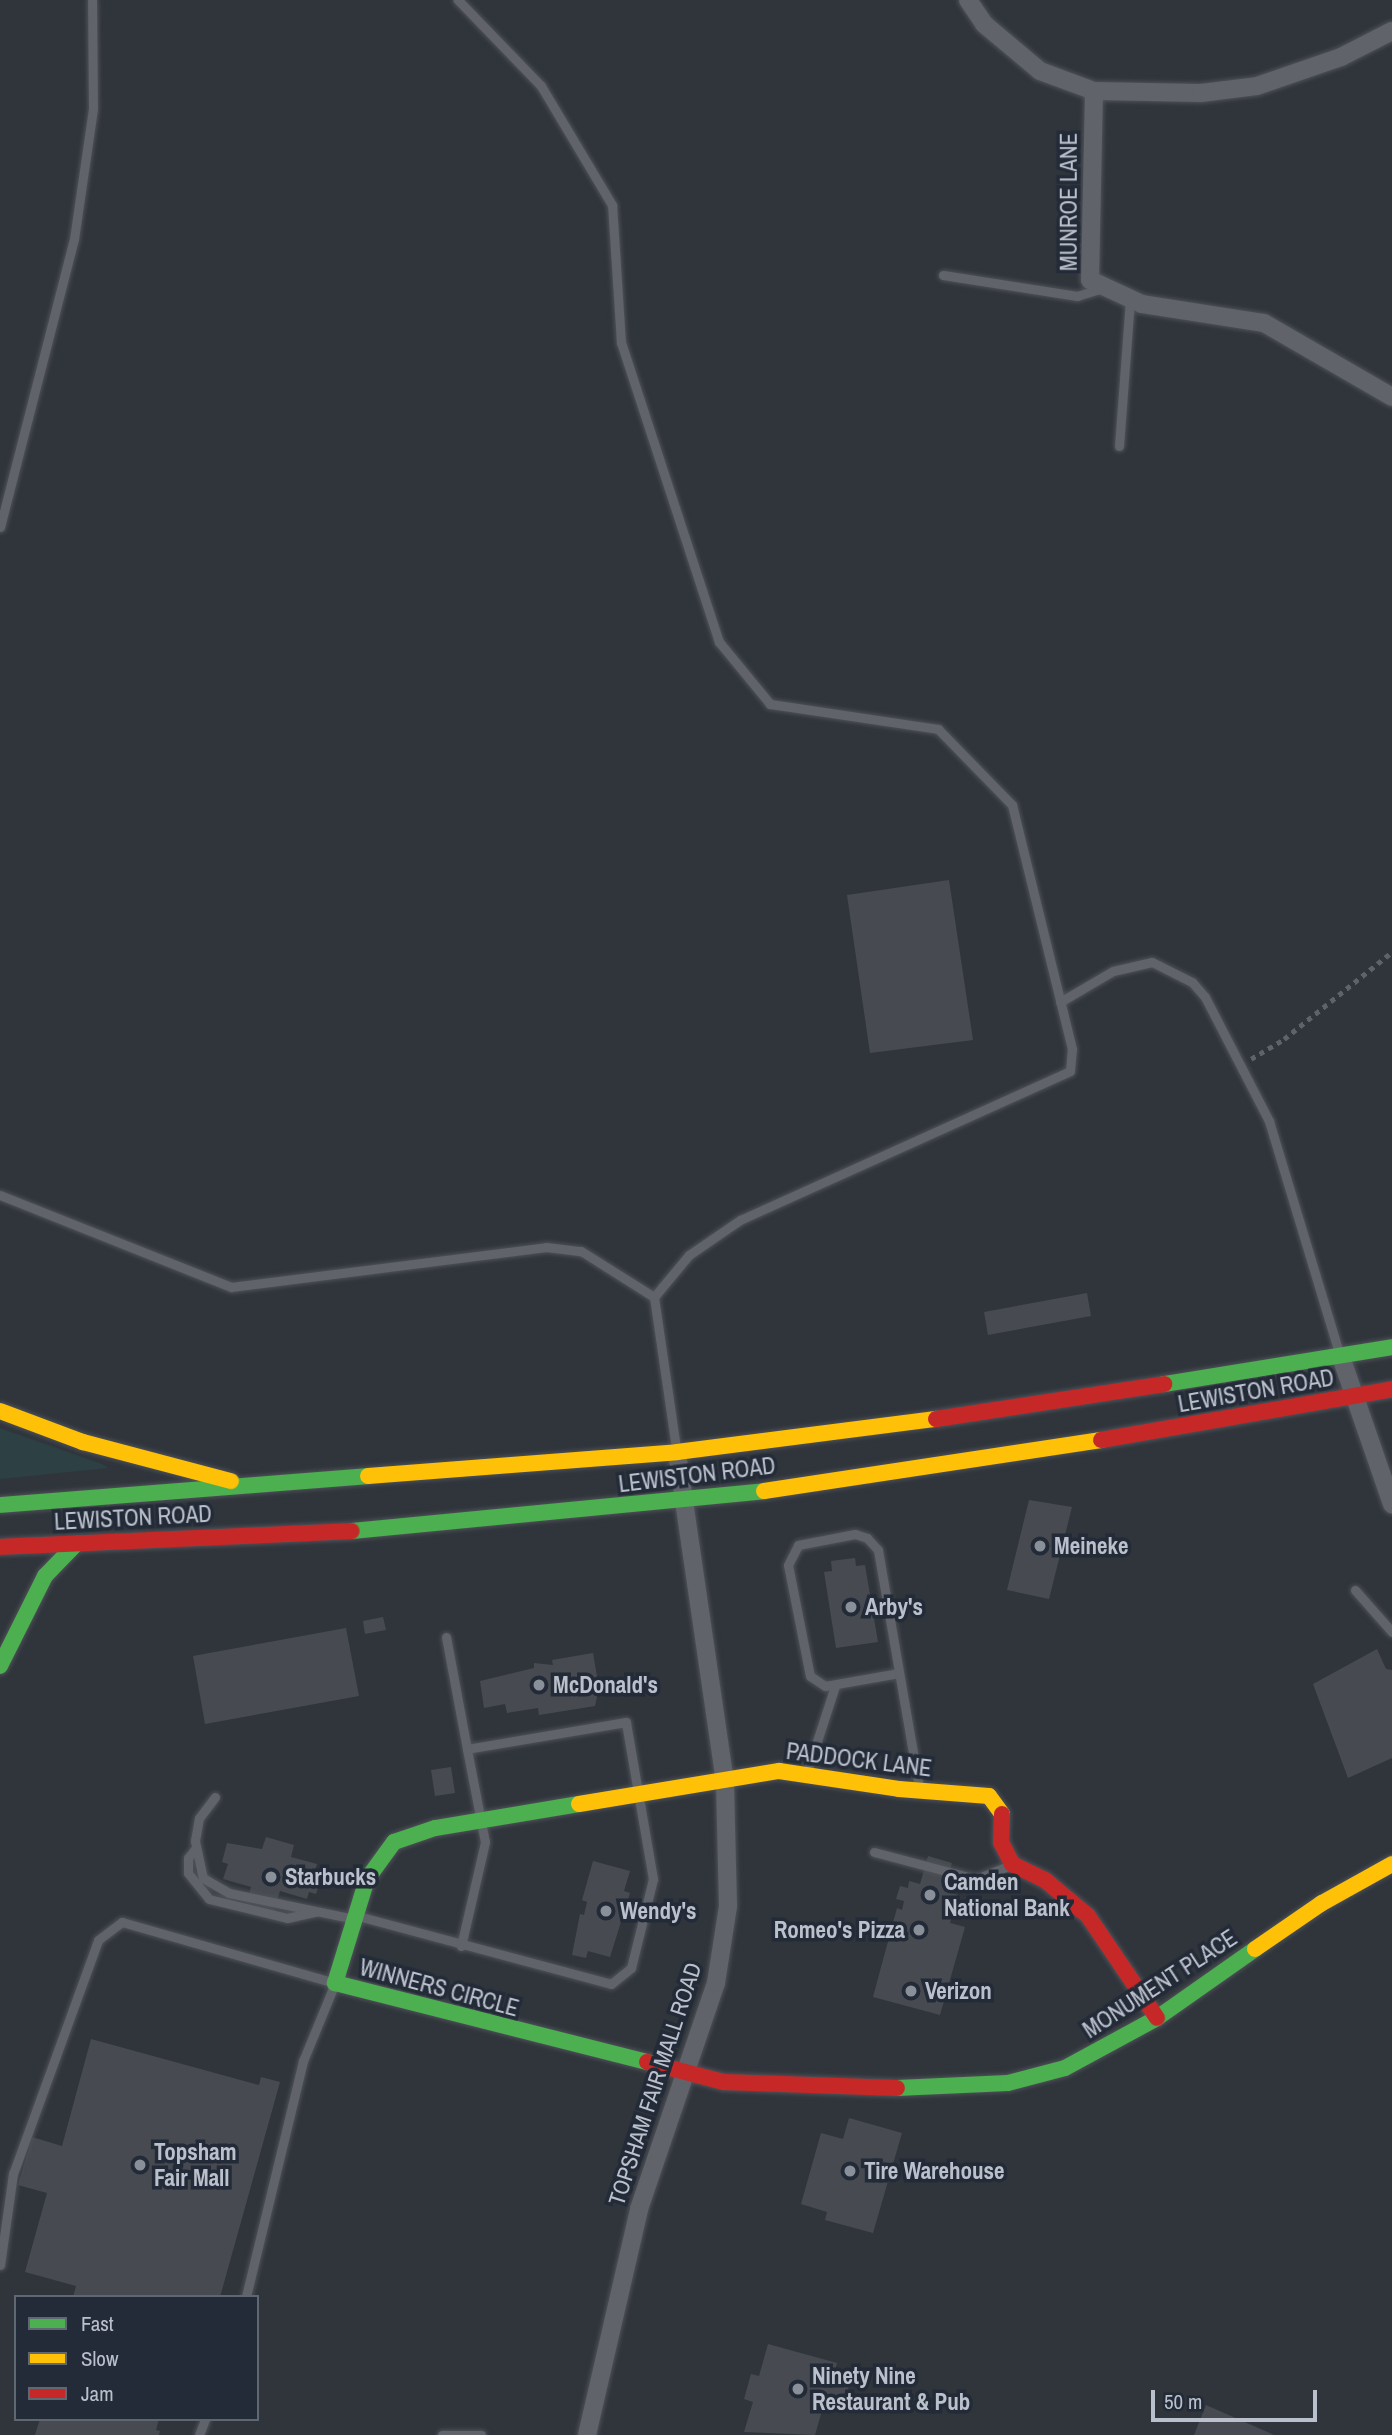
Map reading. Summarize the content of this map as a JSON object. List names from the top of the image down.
{
  "streets": {
    "main road": [
      "LEWISTON ROAD",
      "PADDOCK LANE",
      "MONUMENT PLACE",
      "WINNERS CIRCLE"
    ],
    "street": ["MUNROE LANE", "TOPSHAM FAIR MALL ROAD"]
  },
  "crossings": [
    ["LEWISTON ROAD", "TOPSHAM FAIR MALL ROAD"],
    ["PADDOCK LANE", "WINNERS CIRCLE"],
    ["PADDOCK LANE", "TOPSHAM FAIR MALL ROAD"],
    ["MONUMENT PLACE", "WINNERS CIRCLE"],
    ["MONUMENT PLACE", "TOPSHAM FAIR MALL ROAD"],
    ["WINNERS CIRCLE", "TOPSHAM FAIR MALL ROAD"]
  ],
  "places": [
    "Meineke",
    "Arby's",
    "McDonald's",
    "Starbucks",
    "Camden National Bank",
    "Wendy's",
    "Romeo's Pizza",
    "Verizon",
    "Topsham Fair Mall",
    "Tire Warehouse",
    "Ninety Nine Restaurant & Pub"
  ],
  "legend": ["Fast", "Slow", "Jam"],
  "scale_bar": "50 m"
}
